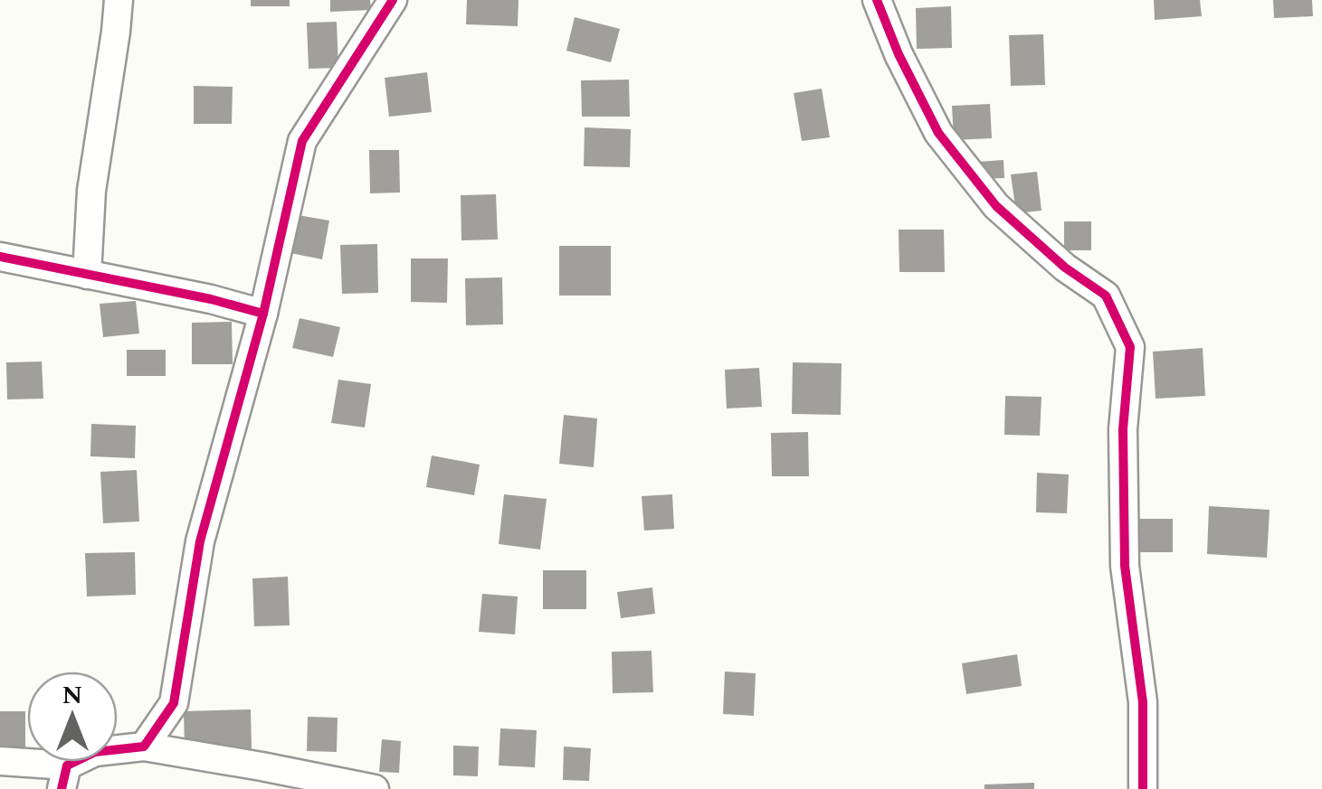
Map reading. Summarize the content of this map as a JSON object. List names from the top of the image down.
{
  "north": "top"
}
